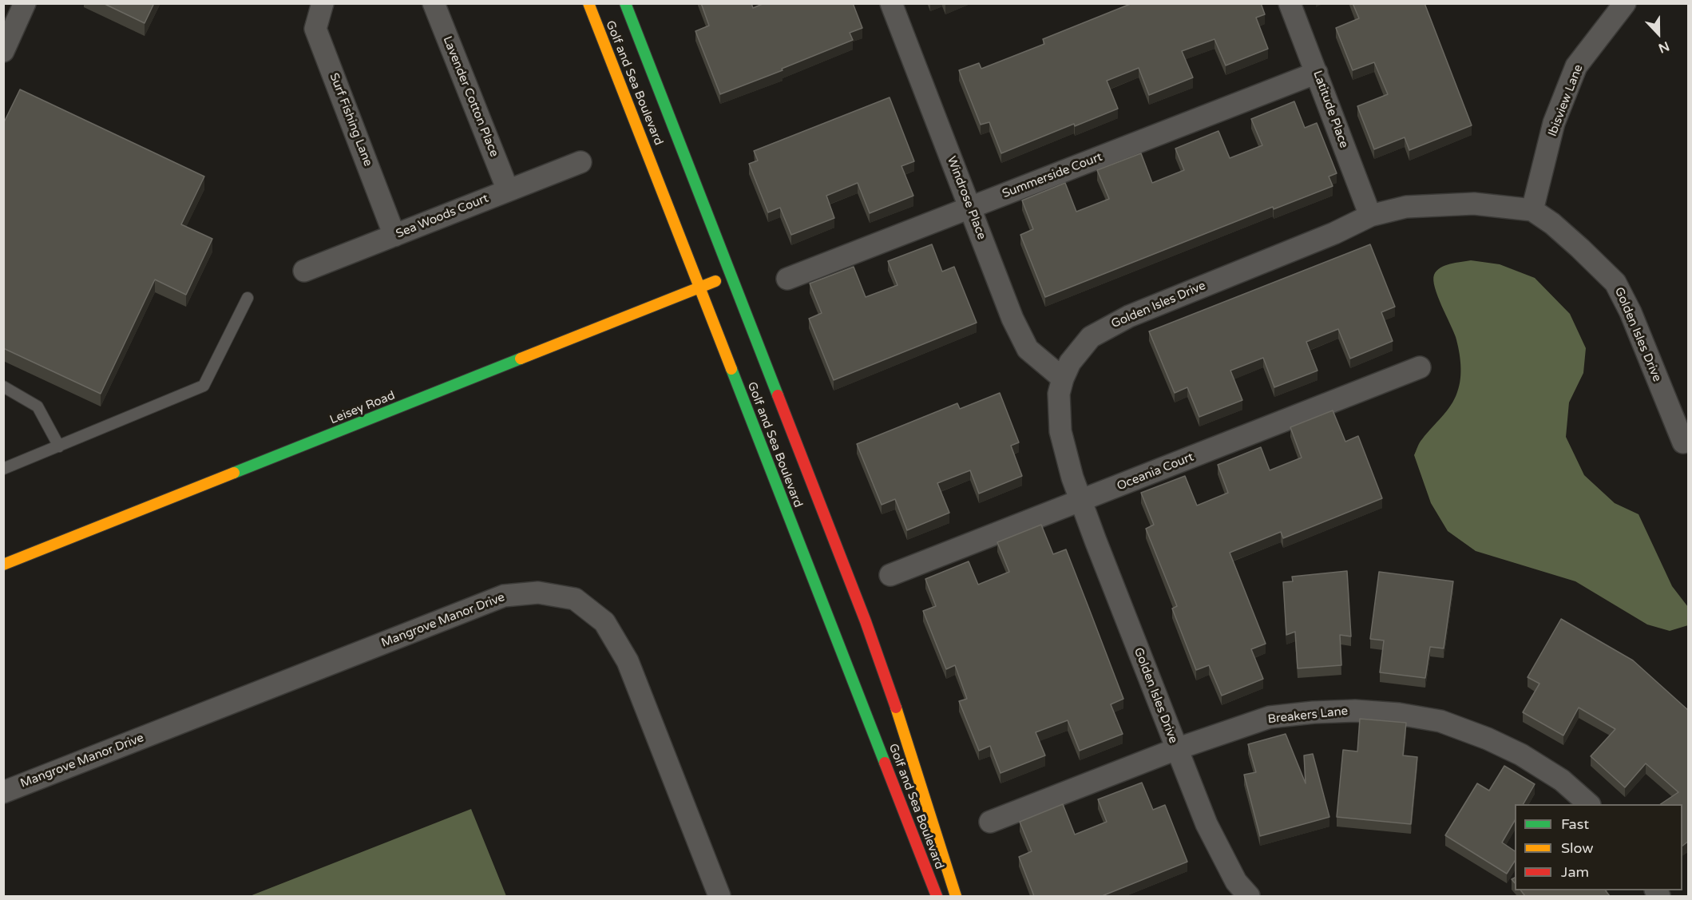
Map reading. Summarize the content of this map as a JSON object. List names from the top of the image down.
{
  "streets": {
    "street": [
      "Golf and Sea Boulevard",
      "Lavender Cotton Place",
      "Ibisview Lane",
      "Latitude Place",
      "Surf Fishing Lane",
      "Summerside Court",
      "Windrose Place",
      "Sea Woods Court",
      "Golden Isles Drive",
      "Leisey Road",
      "Oceania Court",
      "Mangrove Manor Drive",
      "Breakers Lane"
    ]
  },
  "crossings": [
    ["Golf and Sea Boulevard", "Leisey Road"],
    ["Lavender Cotton Place", "Sea Woods Court"],
    ["Ibisview Lane", "Golden Isles Drive"],
    ["Latitude Place", "Summerside Court"],
    ["Latitude Place", "Golden Isles Drive"],
    ["Surf Fishing Lane", "Sea Woods Court"],
    ["Summerside Court", "Windrose Place"],
    ["Windrose Place", "Golden Isles Drive"],
    ["Golden Isles Drive", "Oceania Court"],
    ["Golden Isles Drive", "Breakers Lane"]
  ],
  "legend": ["Fast", "Slow", "Jam"],
  "north": "bottom"
}
